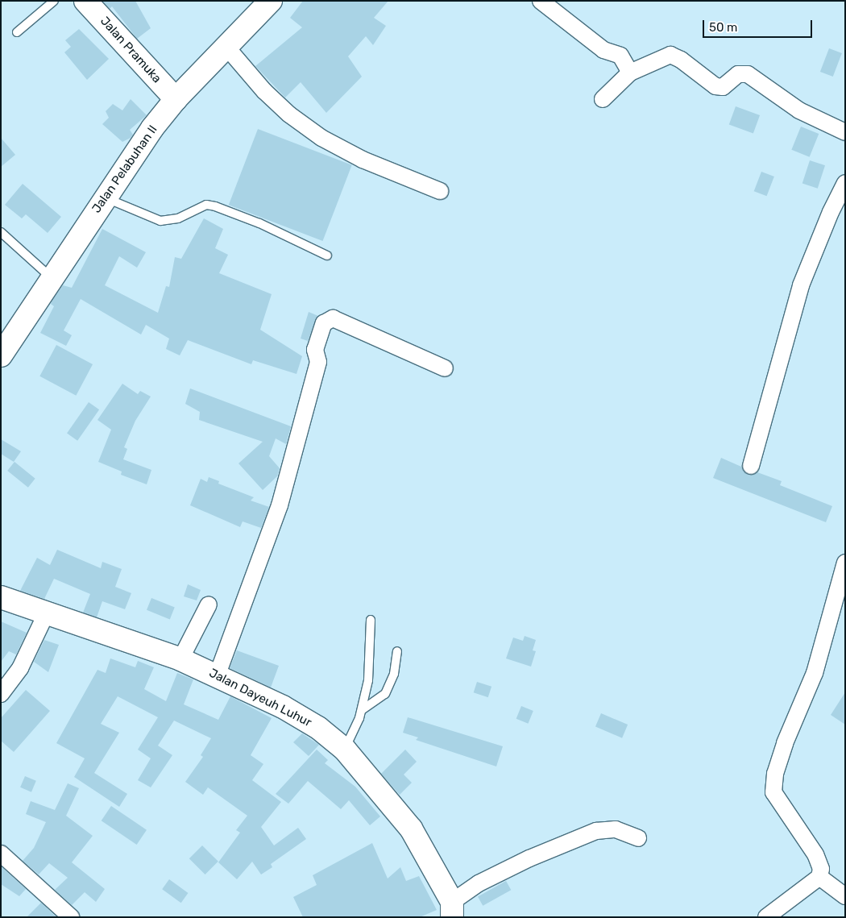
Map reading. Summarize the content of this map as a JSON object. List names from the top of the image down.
{
  "streets": {
    "street": ["Jalan Pramuka", "Jalan Pelabuhan II", "Jalan Dayeuh Luhur"]
  },
  "crossings": [
    ["Jalan Pramuka", "Jalan Pelabuhan II"]
  ],
  "scale_bar": "50 m"
}
